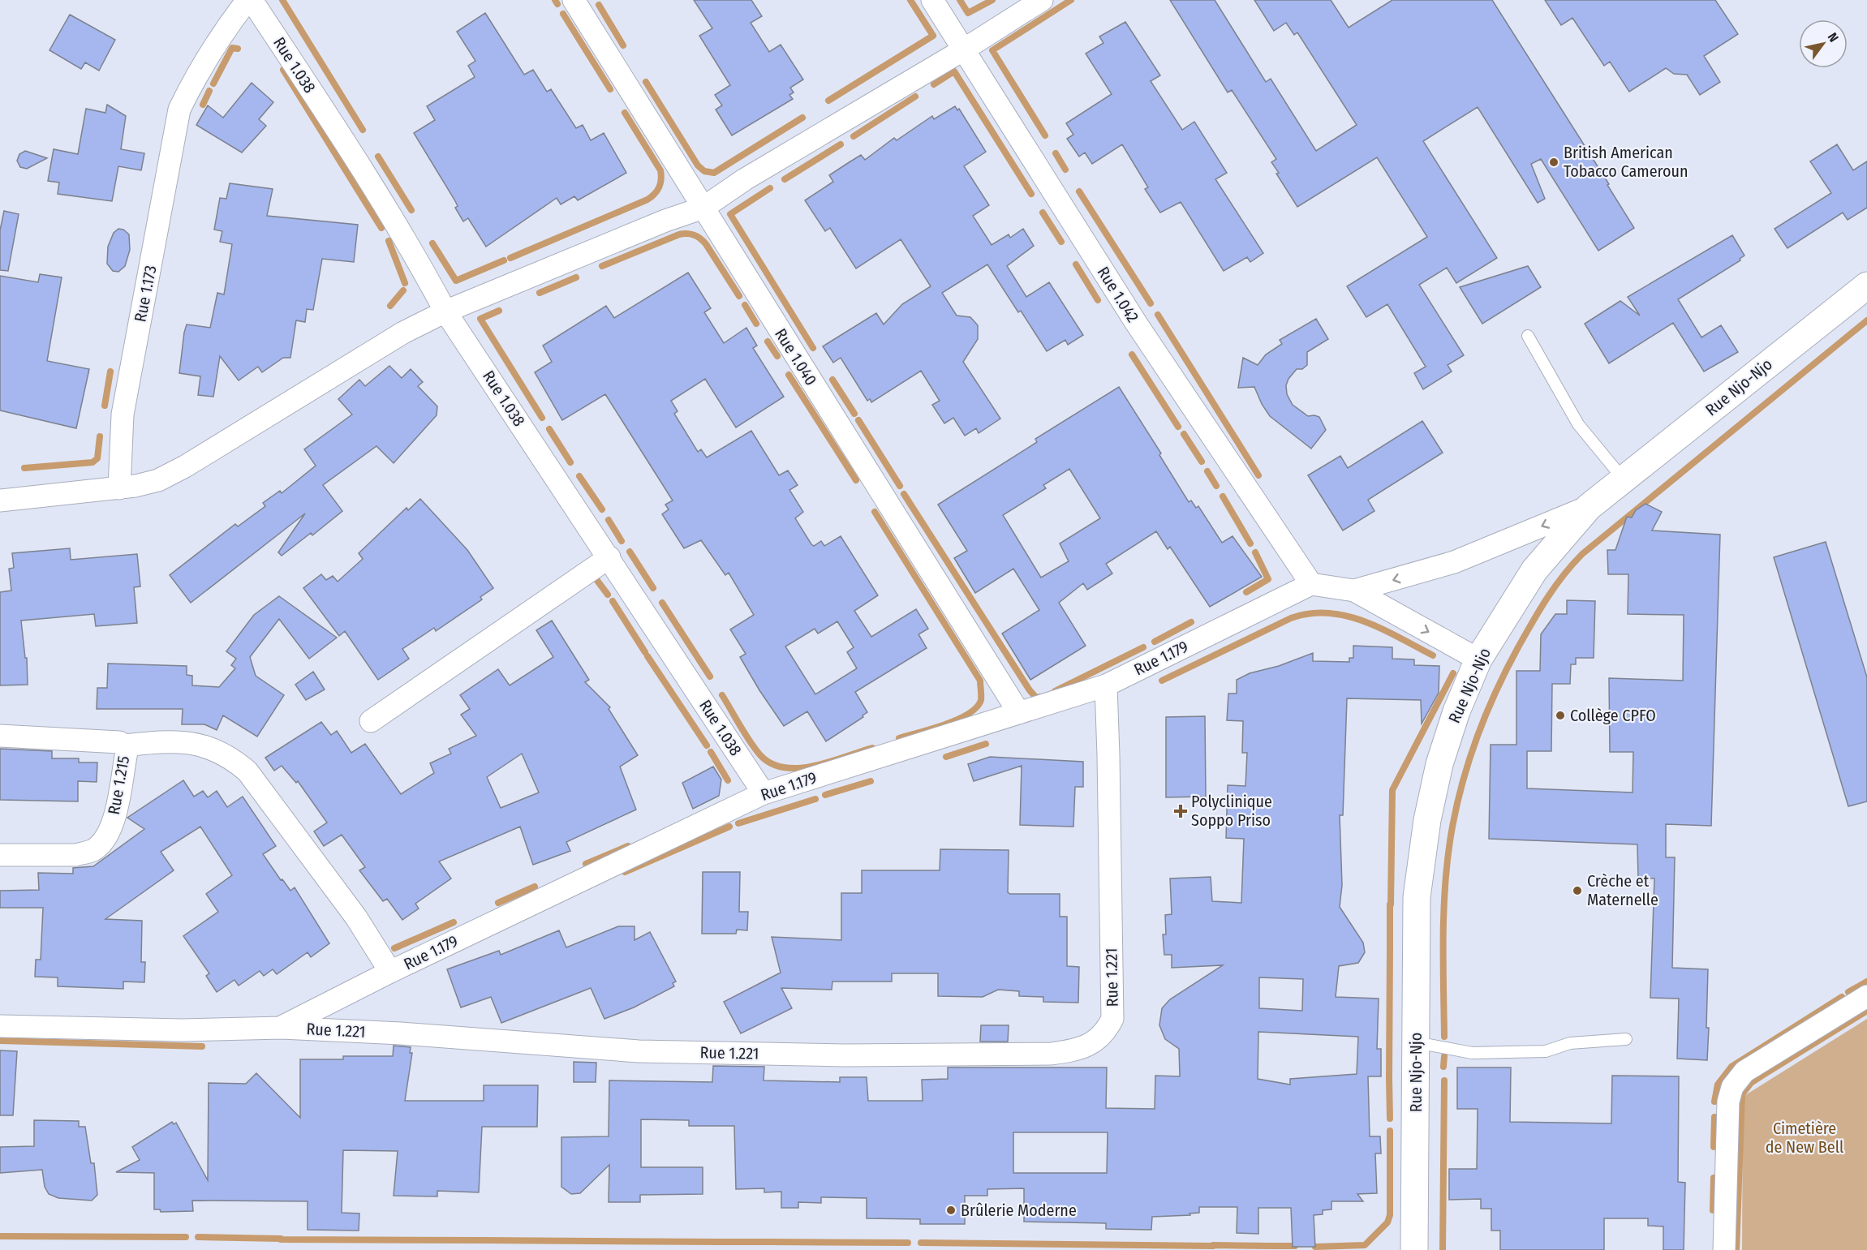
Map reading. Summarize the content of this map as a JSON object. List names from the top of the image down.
{
  "streets": {
    "main road": ["Rue Njo-Njo"],
    "street": [
      "Rue 1.038",
      "Rue 1.173",
      "Rue 1.042",
      "Rue 1.040",
      "Rue 1.179",
      "Rue 1.215",
      "Rue 1.221"
    ]
  },
  "crossings": [
    ["Rue 1.038", "Rue 1.179"],
    ["Rue 1.042", "Rue 1.179"],
    ["Rue 1.040", "Rue 1.179"],
    ["Rue 1.179", "Rue 1.221"]
  ],
  "parks": ["Cimetière de New Bell"],
  "places": {
    "other": [
      "British American Tobacco Cameroun",
      "Collège CPFO",
      "Crèche et Maternelle",
      "Brûlerie Moderne"
    ],
    "health": ["Polyclinique Soppo Priso"]
  },
  "north": "top right"
}
